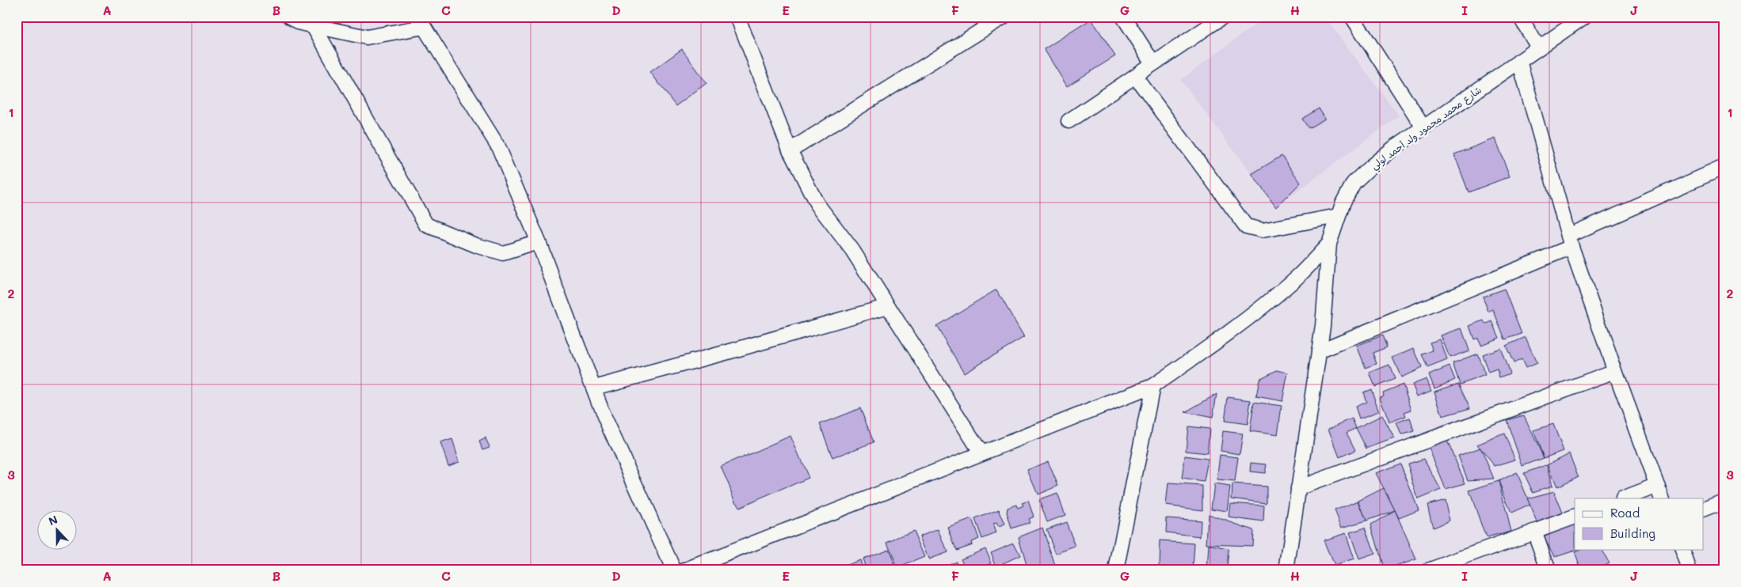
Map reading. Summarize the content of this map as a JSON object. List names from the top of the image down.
{
  "streets": {
    "street": ["شارع محمد محمود ولد أحمد لولي"]
  },
  "legend": ["Road", "Building"],
  "north": "top",
  "grid": {
    "columns": [
      "A",
      "B",
      "C",
      "D",
      "E",
      "F",
      "G",
      "H",
      "I",
      "J"
    ],
    "rows": ["1", "2", "3"]
  }
}
